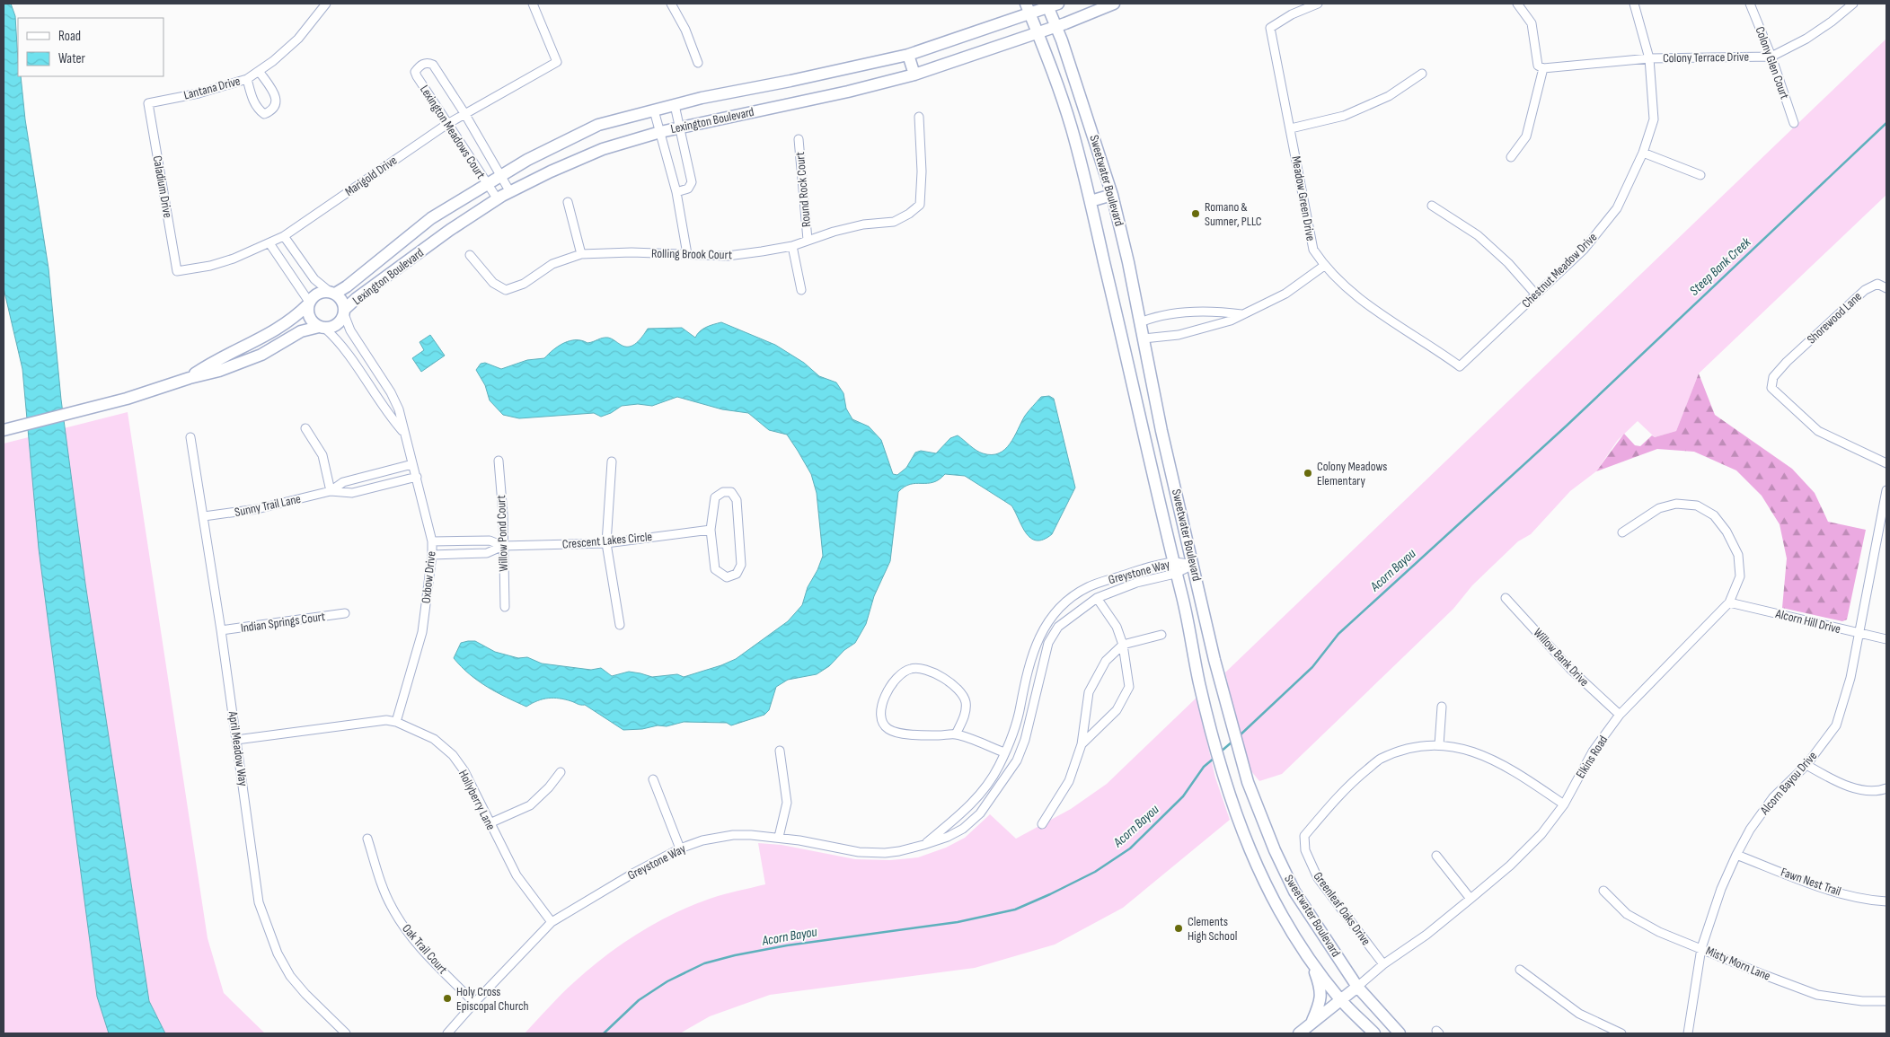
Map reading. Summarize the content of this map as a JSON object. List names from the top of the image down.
{
  "streets": {
    "main road": ["Lexington Boulevard", "Sweetwater Boulevard", "Elkins Road"],
    "street": [
      "Colony Terrace Drive",
      "Colony Glen Court",
      "Lantana Drive",
      "Lexington Meadows Court",
      "Marigold Drive",
      "Caladium Drive",
      "Round Rock Court",
      "Meadow Green Drive",
      "Rolling Brook Court",
      "Chestnut Meadow Drive",
      "Shorewood Lane",
      "Sunny Trail Lane",
      "Willow Pond Court",
      "Crescent Lakes Circle",
      "Greystone Way",
      "Oxbow Drive",
      "Alcorn Hill Drive",
      "Indian Springs Court",
      "Willow Bank Drive",
      "April Meadow Way",
      "Alcorn Bayou Drive",
      "Hollyberry Lane",
      "Fawn Nest Trail",
      "Greenleaf Oaks Drive",
      "Oak Trail Court",
      "Misty Morn Lane"
    ]
  },
  "crossings": [
    ["Colony Terrace Drive", "Colony Glen Court"],
    ["Colony Terrace Drive", "Chestnut Meadow Drive"],
    ["Lantana Drive", "Caladium Drive"],
    ["Lexington Boulevard", "Lexington Meadows Court"],
    ["Lexington Boulevard", "Sweetwater Boulevard"],
    ["Lexington Boulevard", "Oxbow Drive"],
    ["Lexington Meadows Court", "Marigold Drive"],
    ["Marigold Drive", "Caladium Drive"],
    ["Sweetwater Boulevard", "Greystone Way"],
    ["Sweetwater Boulevard", "Elkins Road"],
    ["Round Rock Court", "Rolling Brook Court"],
    ["Meadow Green Drive", "Chestnut Meadow Drive"],
    ["Sunny Trail Lane", "Oxbow Drive"],
    ["Sunny Trail Lane", "April Meadow Way"],
    ["Willow Pond Court", "Crescent Lakes Circle"],
    ["Crescent Lakes Circle", "Oxbow Drive"],
    ["Greystone Way", "Hollyberry Lane"],
    ["Greystone Way", "Oak Trail Court"],
    ["Oxbow Drive", "Hollyberry Lane"],
    ["Alcorn Hill Drive", "Elkins Road"],
    ["Alcorn Hill Drive", "Alcorn Bayou Drive"],
    ["Indian Springs Court", "April Meadow Way"],
    ["Willow Bank Drive", "Elkins Road"],
    ["April Meadow Way", "Hollyberry Lane"],
    ["Elkins Road", "Greenleaf Oaks Drive"],
    ["Alcorn Bayou Drive", "Fawn Nest Trail"],
    ["Alcorn Bayou Drive", "Misty Morn Lane"]
  ],
  "water": ["Steep Bank Creek", "Acorn Bayou"],
  "places": [
    "Romano & Sumner, PLLC",
    "Colony Meadows Elementary",
    "Clements High School",
    "Holy Cross Episcopal Church"
  ],
  "legend": ["Road", "Water"]
}
